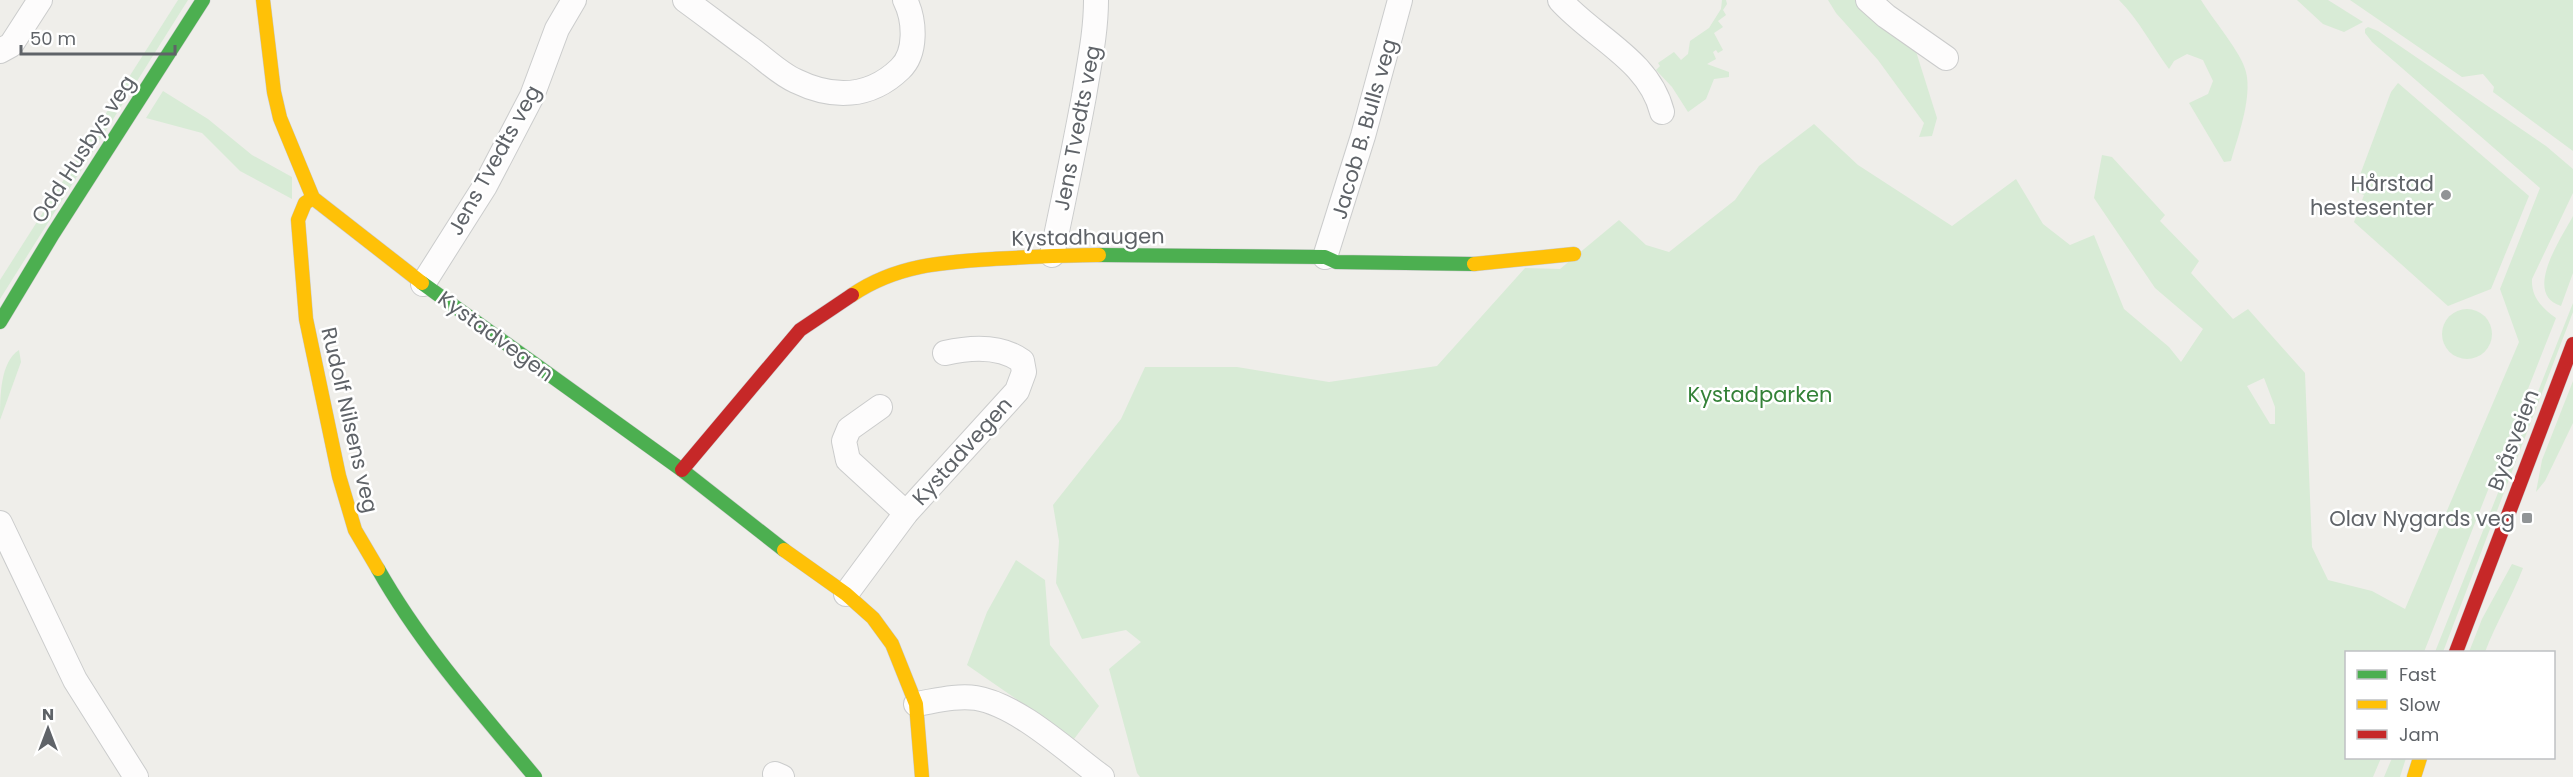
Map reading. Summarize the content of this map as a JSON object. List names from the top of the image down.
{
  "streets": {
    "street": [
      "Jens Tvedts veg",
      "Jacob B. Bulls veg",
      "Odd Husbys veg",
      "Kystadhaugen",
      "Kystadvegen",
      "Rudolf Nilsens veg",
      "Byåsveien"
    ]
  },
  "crossings": [
    ["Jens Tvedts veg", "Kystadhaugen"],
    ["Jens Tvedts veg", "Kystadvegen"],
    ["Jacob B. Bulls veg", "Kystadhaugen"],
    ["Kystadhaugen", "Kystadvegen"],
    ["Kystadvegen", "Rudolf Nilsens veg"]
  ],
  "parks": ["Kystadparken"],
  "places": {
    "other": ["Hårstad hestesenter"],
    "transit": ["Olav Nygards veg"]
  },
  "legend": ["Fast", "Slow", "Jam"],
  "scale_bar": "50 m",
  "north": "top"
}
